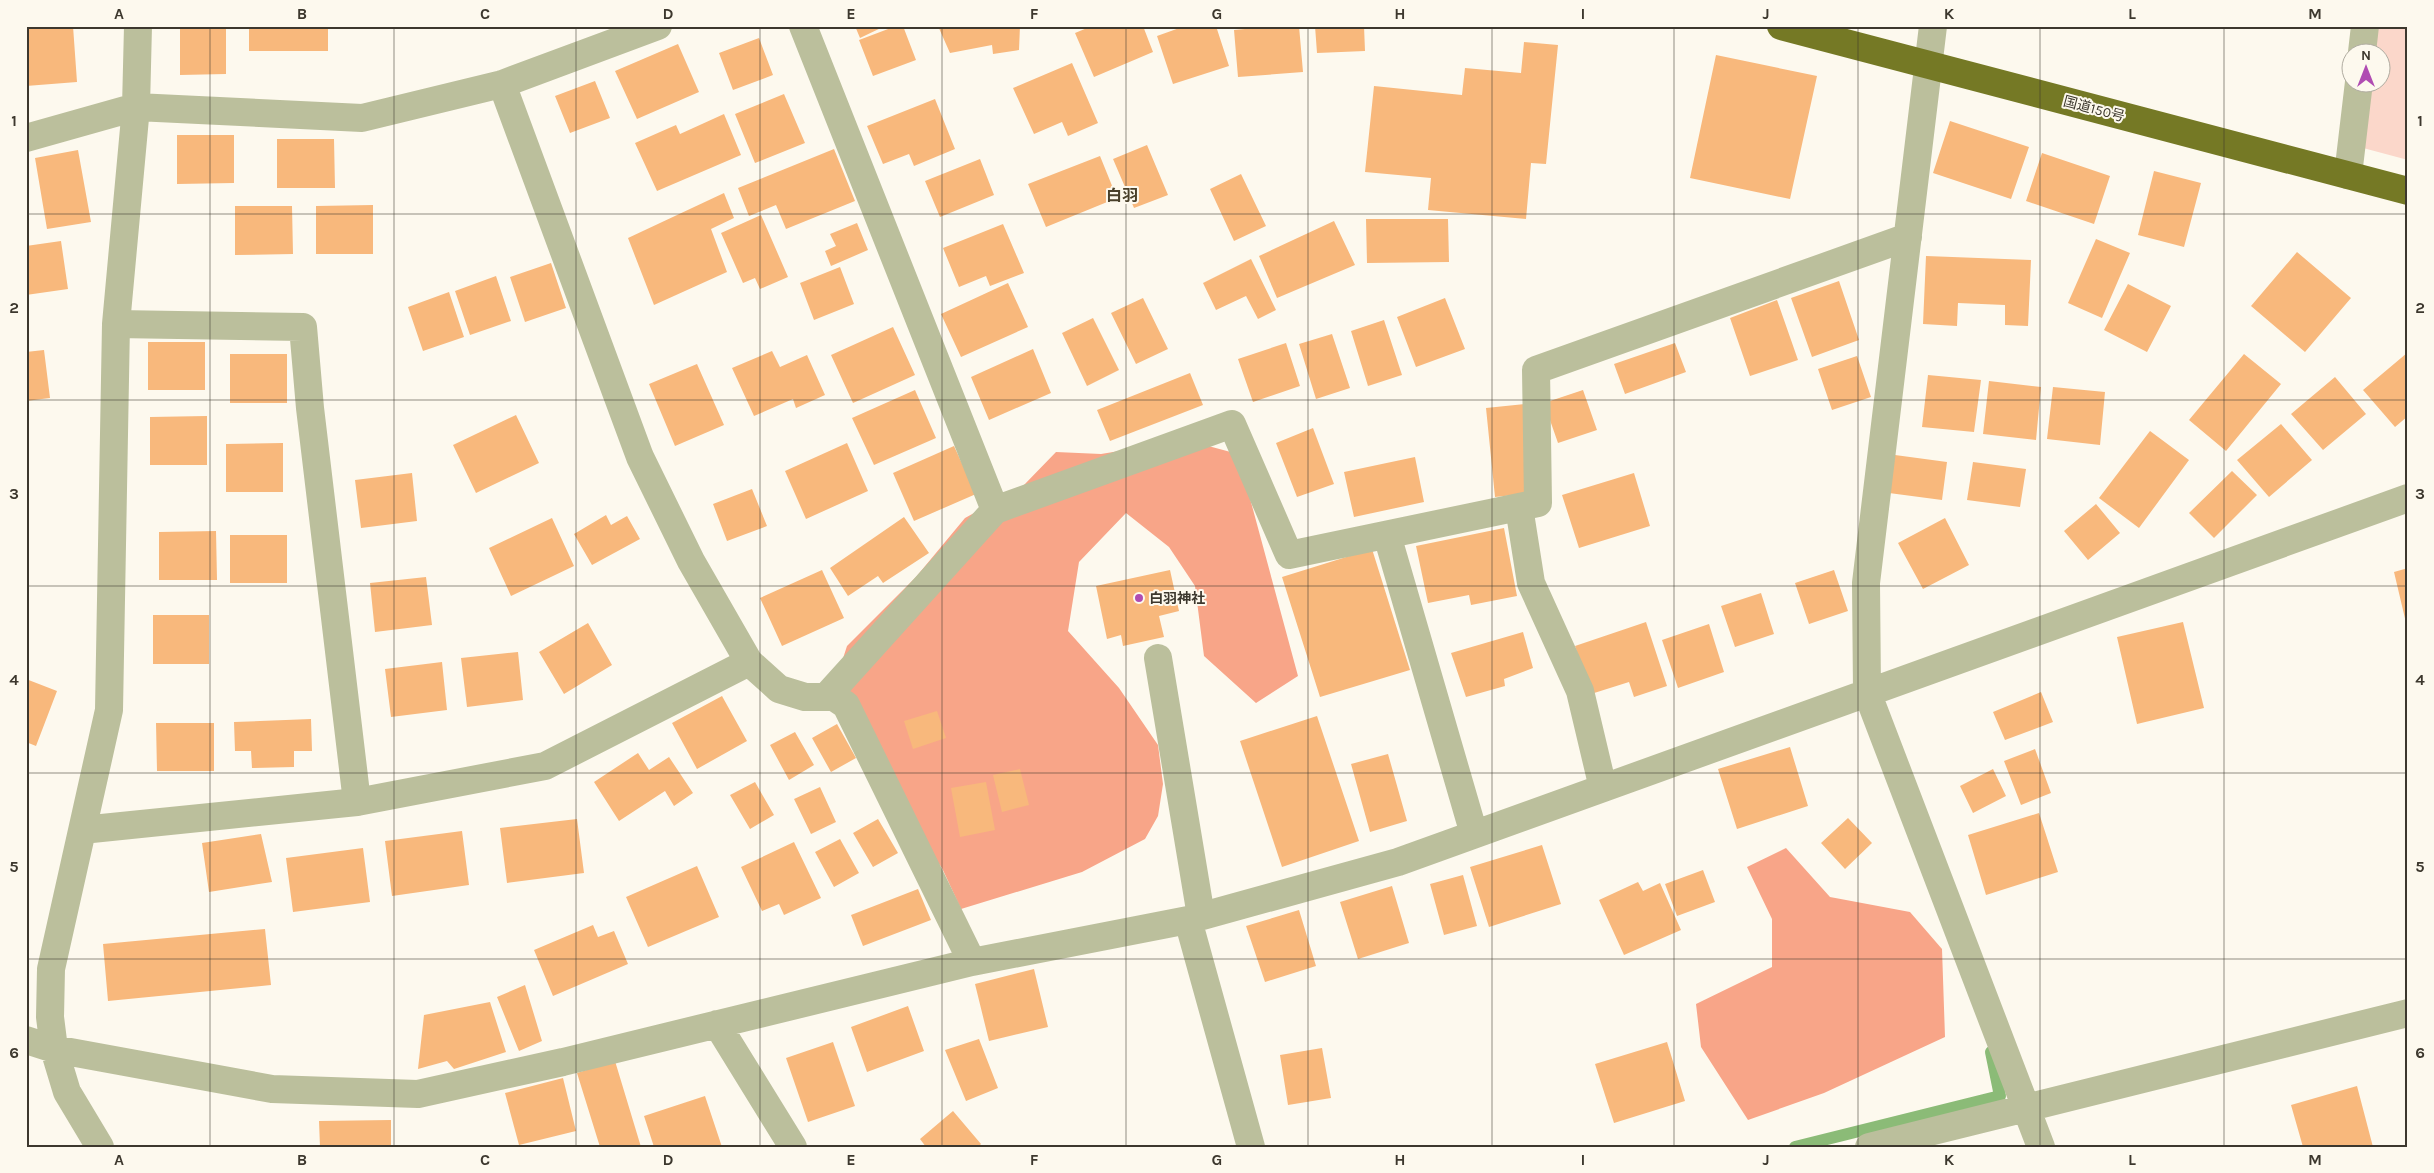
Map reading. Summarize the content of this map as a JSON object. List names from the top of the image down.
{
  "streets": {
    "highway": ["国道150号"]
  },
  "districts": ["白羽"],
  "places": ["白羽神社"],
  "north": "top",
  "grid": {
    "columns": [
      "A",
      "B",
      "C",
      "D",
      "E",
      "F",
      "G",
      "H",
      "I",
      "J",
      "K",
      "L",
      "M"
    ],
    "rows": [
      "1",
      "2",
      "3",
      "4",
      "5",
      "6"
    ]
  }
}
